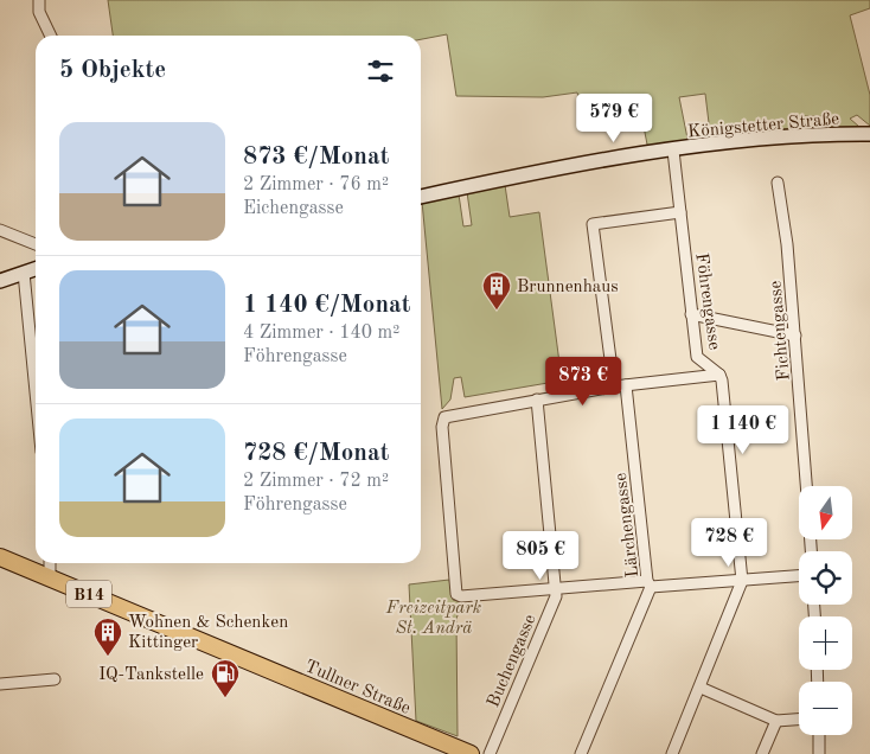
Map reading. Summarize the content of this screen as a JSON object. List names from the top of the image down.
{
  "streets": {
    "main road": ["Königstetter Straße", "B14", "Tullner Straße"],
    "street": [
      "Föhrengasse",
      "Fichtengasse",
      "Lärchengasse",
      "Buchengasse"
    ]
  },
  "crossings": [
    ["Königstetter Straße", "Föhrengasse"]
  ],
  "parks": ["Freizeitpark St. Andrä"],
  "places": {
    "building": ["Brunnenhaus", "Wohnen & Schenken Kittinger"],
    "fuel station": ["IQ-Tankstelle"]
  },
  "north": "bottom",
  "page": {
    "heading": "5 Objekte",
    "price": [
      "579 €",
      "873 €",
      "1 140 €",
      "728 €",
      "805 €"
    ],
    "list": [
      {
        "name": "873 €/Monat",
        "note": "2 Zimmer · 76 m² · Eichengasse"
      },
      {
        "name": "1 140 €/Monat",
        "note": "4 Zimmer · 140 m² · Föhrengasse"
      },
      {
        "name": "728 €/Monat",
        "note": "2 Zimmer · 72 m² · Föhrengasse"
      }
    ],
    "map_buttons": ["+", "−"]
  }
}
